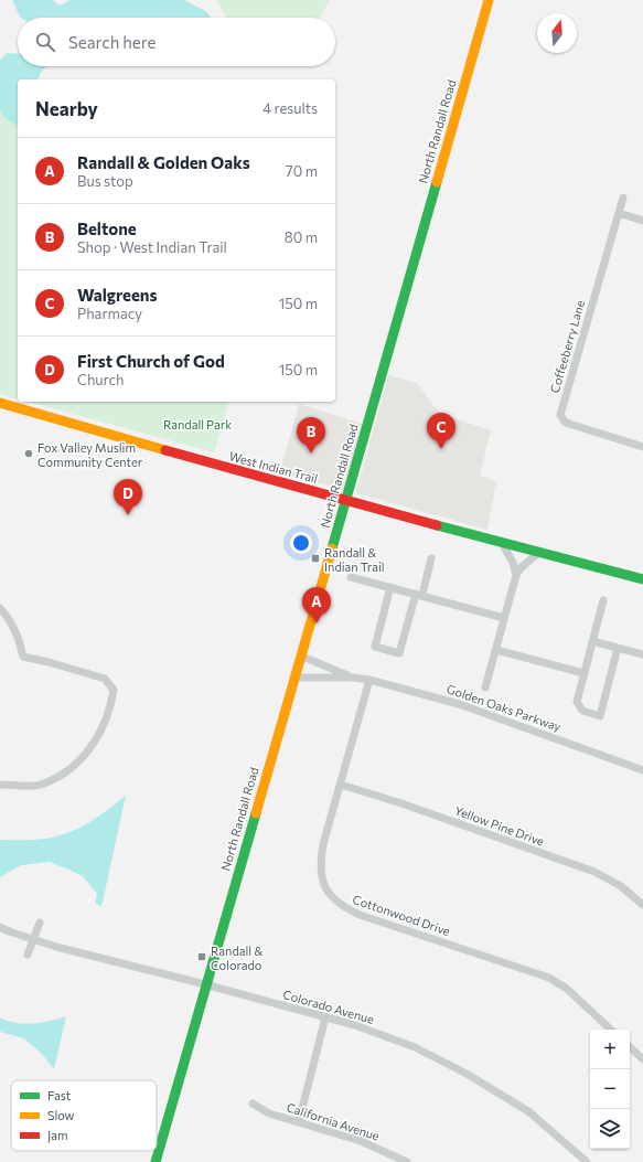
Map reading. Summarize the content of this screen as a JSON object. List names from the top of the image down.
{
  "streets": {
    "main road": ["North Randall Road", "West Indian Trail"],
    "street": [
      "Coffeeberry Lane",
      "Golden Oaks Parkway",
      "Yellow Pine Drive",
      "Cottonwood Drive",
      "Colorado Avenue",
      "California Avenue"
    ]
  },
  "crossings": [
    ["North Randall Road", "West Indian Trail"],
    ["North Randall Road", "Golden Oaks Parkway"],
    ["North Randall Road", "Colorado Avenue"],
    ["Golden Oaks Parkway", "Cottonwood Drive"],
    ["Yellow Pine Drive", "Cottonwood Drive"]
  ],
  "parks": ["Randall Park"],
  "places": {
    "other": ["Fox Valley Muslim Community Center"],
    "transit": ["Randall & Indian Trail", "Randall & Colorado"]
  },
  "legend": ["Fast", "Slow", "Jam"],
  "north": "top",
  "page": {
    "search": "Search here",
    "heading": ["Nearby", "4 results"],
    "list": [
      {
        "mark": "A",
        "name": "Randall & Golden Oaks",
        "note": "Bus stop",
        "value": "70 m"
      },
      {
        "mark": "B",
        "name": "Beltone",
        "note": "Shop · West Indian Trail",
        "value": "80 m"
      },
      {
        "mark": "C",
        "name": "Walgreens",
        "note": "Pharmacy",
        "value": "150 m"
      },
      {
        "mark": "D",
        "name": "First Church of God",
        "note": "Church",
        "value": "150 m"
      }
    ],
    "pins": [
      "C",
      "B",
      "D",
      "A"
    ],
    "map_buttons": ["+", "−"]
  }
}
